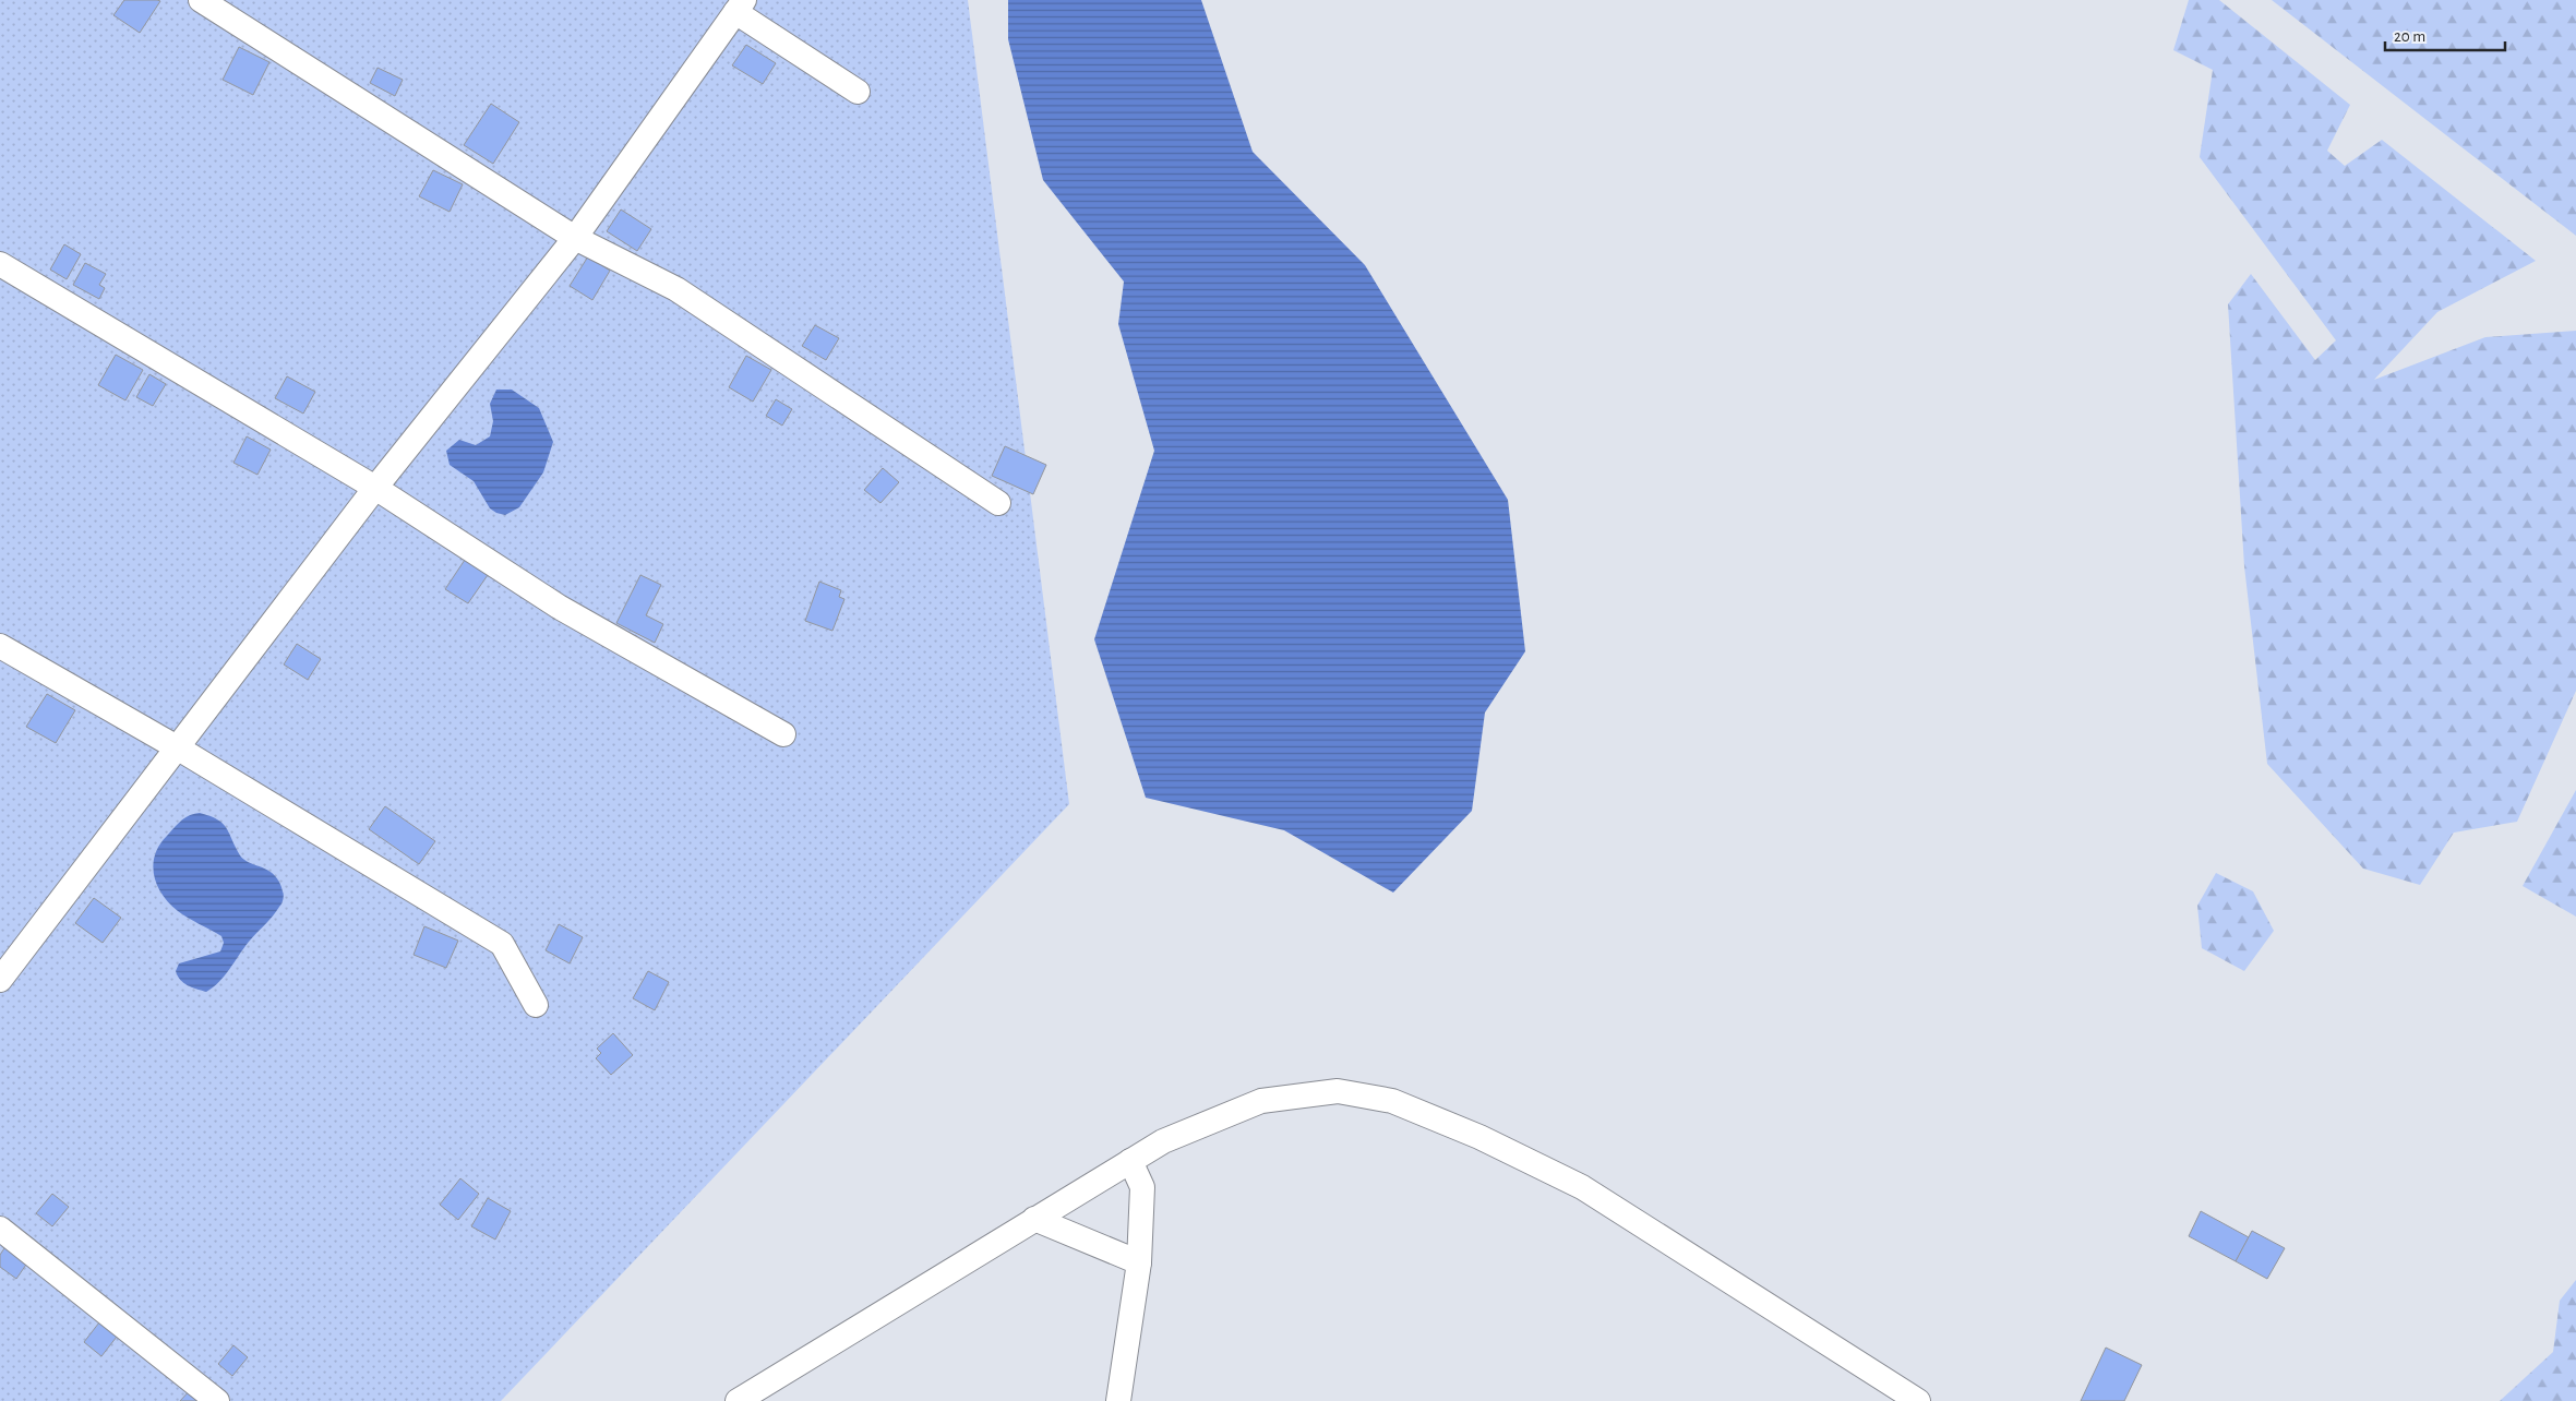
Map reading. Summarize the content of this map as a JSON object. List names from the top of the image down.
{
  "scale_bar": "20 m"
}
